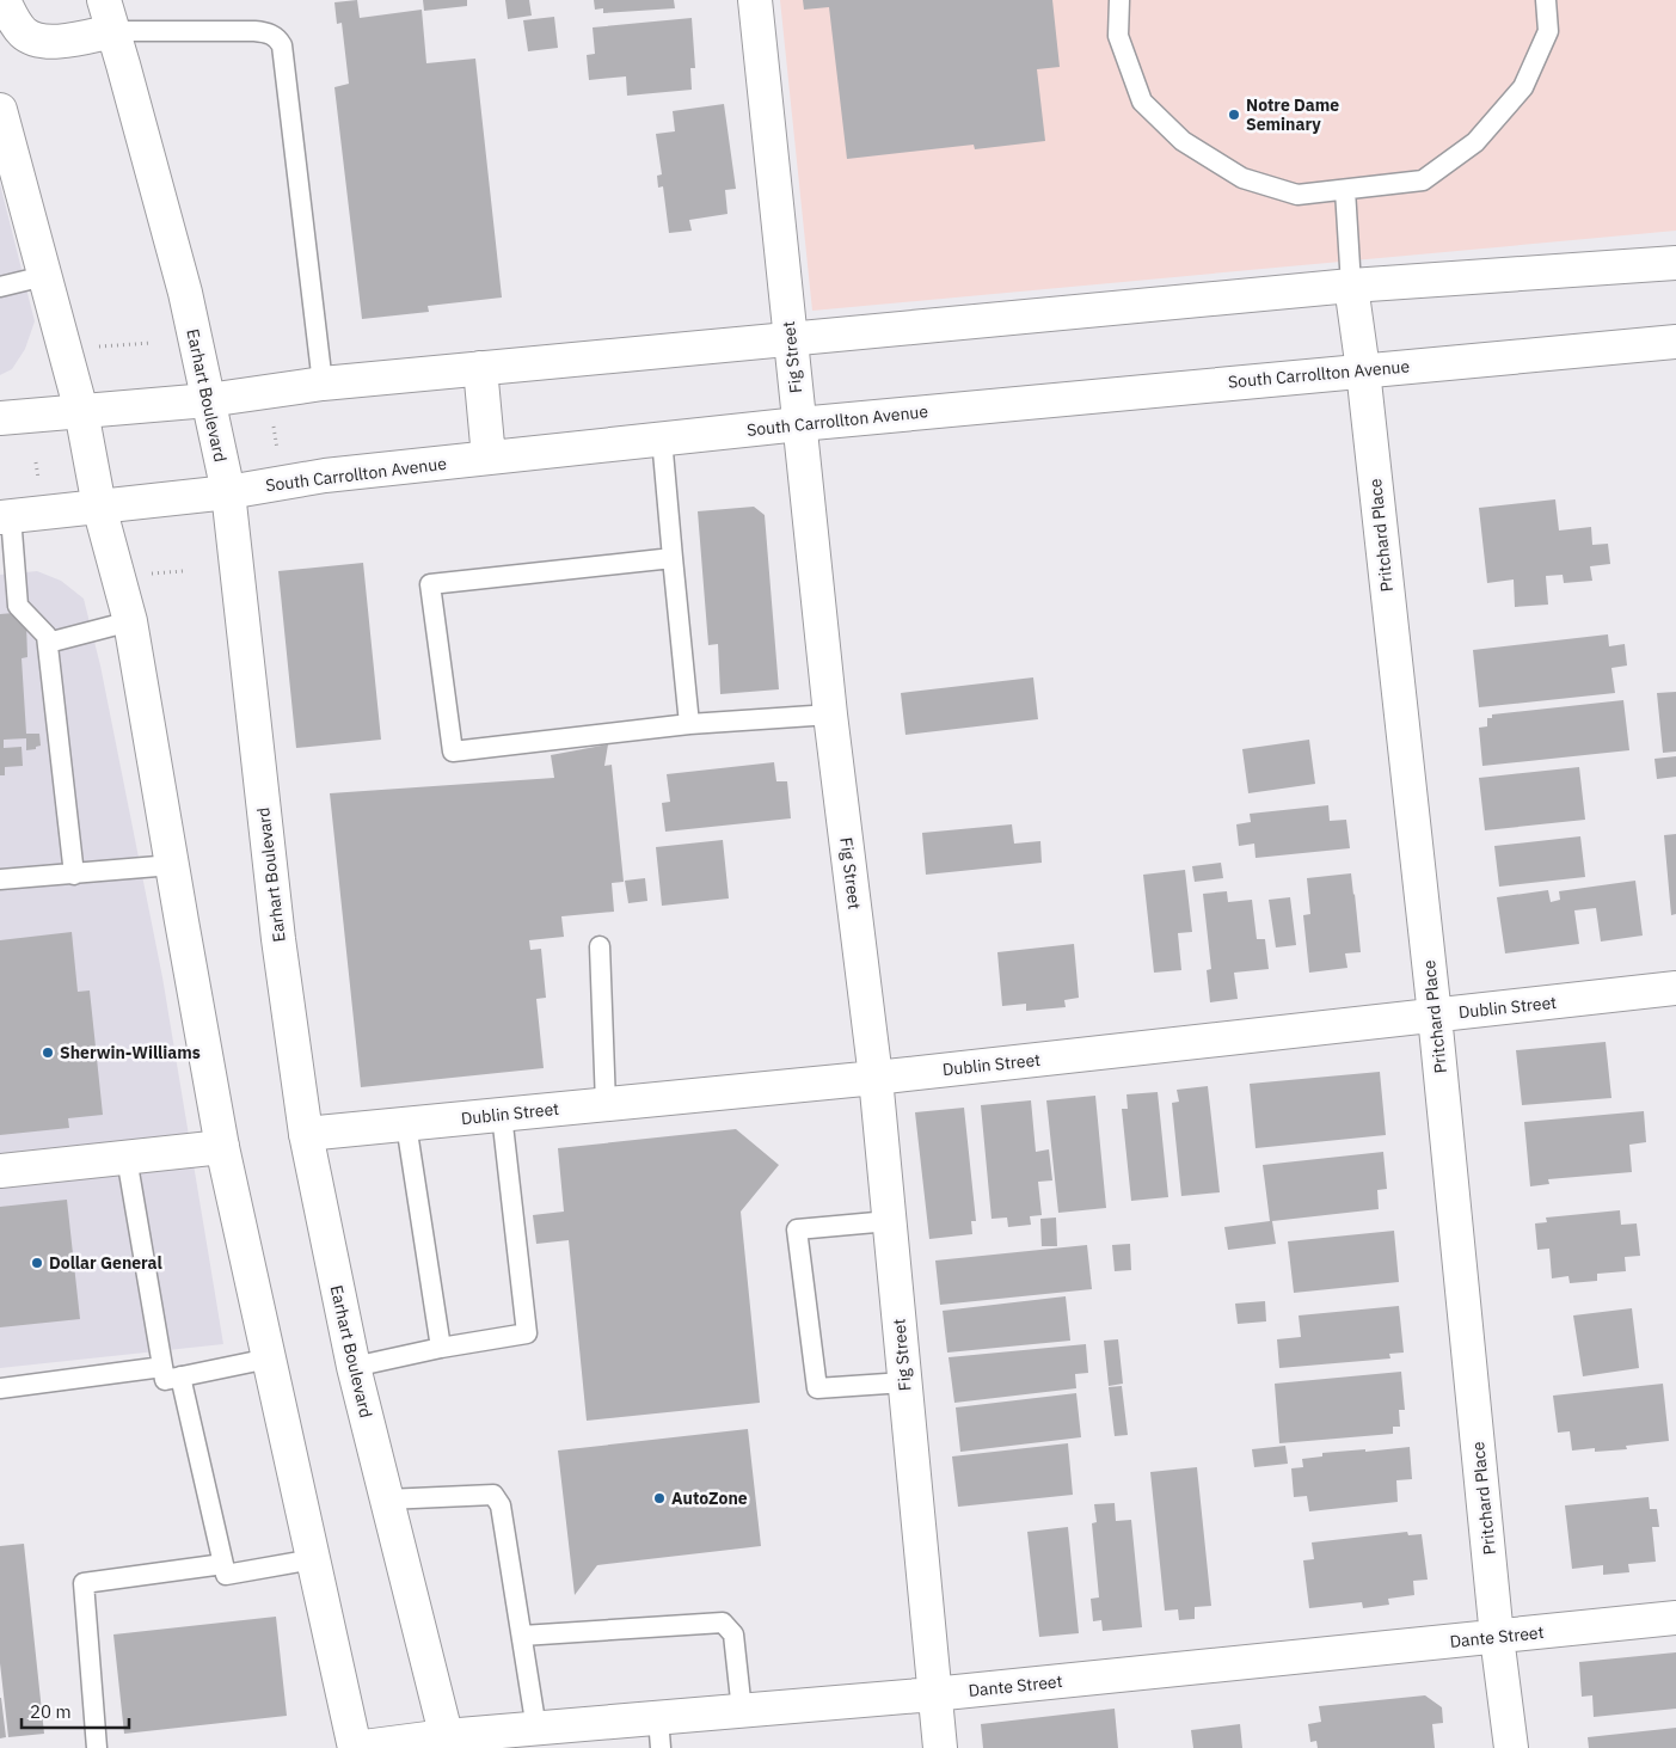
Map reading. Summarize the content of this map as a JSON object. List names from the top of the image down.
{
  "streets": {
    "main road": [
      "Fig Street",
      "South Carrollton Avenue",
      "Earhart Boulevard",
      "Pritchard Place",
      "Dublin Street",
      "Dante Street"
    ]
  },
  "crossings": [
    ["Fig Street", "South Carrollton Avenue"],
    ["Fig Street", "Dublin Street"],
    ["Fig Street", "Dante Street"],
    ["South Carrollton Avenue", "Earhart Boulevard"],
    ["South Carrollton Avenue", "Pritchard Place"],
    ["Earhart Boulevard", "Dublin Street"],
    ["Earhart Boulevard", "Dante Street"],
    ["Pritchard Place", "Dublin Street"],
    ["Pritchard Place", "Dante Street"]
  ],
  "places": [
    "Notre Dame Seminary",
    "Sherwin-Williams",
    "Dollar General",
    "AutoZone"
  ],
  "scale_bar": "20 m"
}
